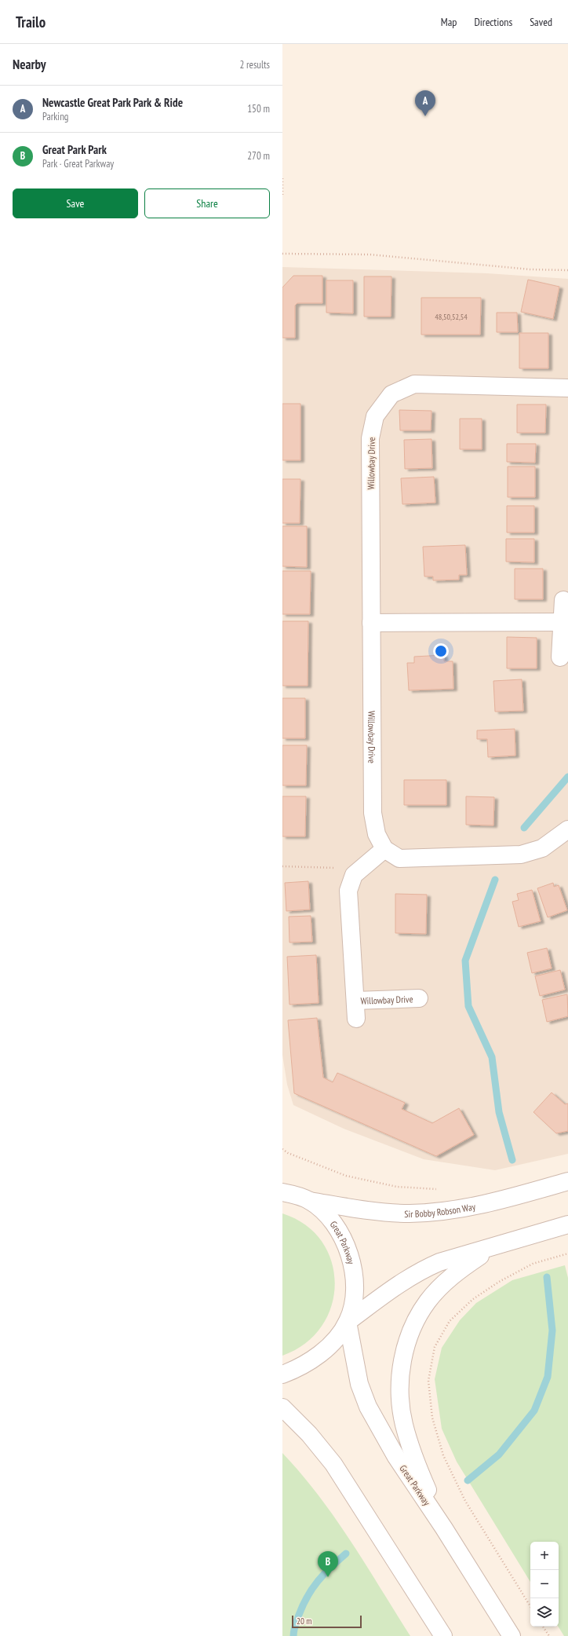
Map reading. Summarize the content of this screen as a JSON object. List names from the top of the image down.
{
  "streets": {
    "street": ["Willowbay Drive", "Sir Bobby Robson Way", "Great Parkway"]
  },
  "crossings": [
    ["Sir Bobby Robson Way", "Great Parkway"]
  ],
  "house_numbers": ["48,50,52,54"],
  "scale_bar": "20 m",
  "page": {
    "header": "Trailo",
    "nav": ["Map", "Directions", "Saved"],
    "heading": ["Nearby", "2 results"],
    "list": [
      {
        "mark": "A",
        "name": "Newcastle Great Park Park & Ride",
        "note": "Parking",
        "value": "150 m"
      },
      {
        "mark": "B",
        "name": "Great Park Park",
        "note": "Park · Great Parkway",
        "value": "270 m"
      }
    ],
    "pins": ["A", "B"],
    "buttons": ["Save", "Share"],
    "map_buttons": ["+", "−"],
    "scale": "20 m"
  }
}
